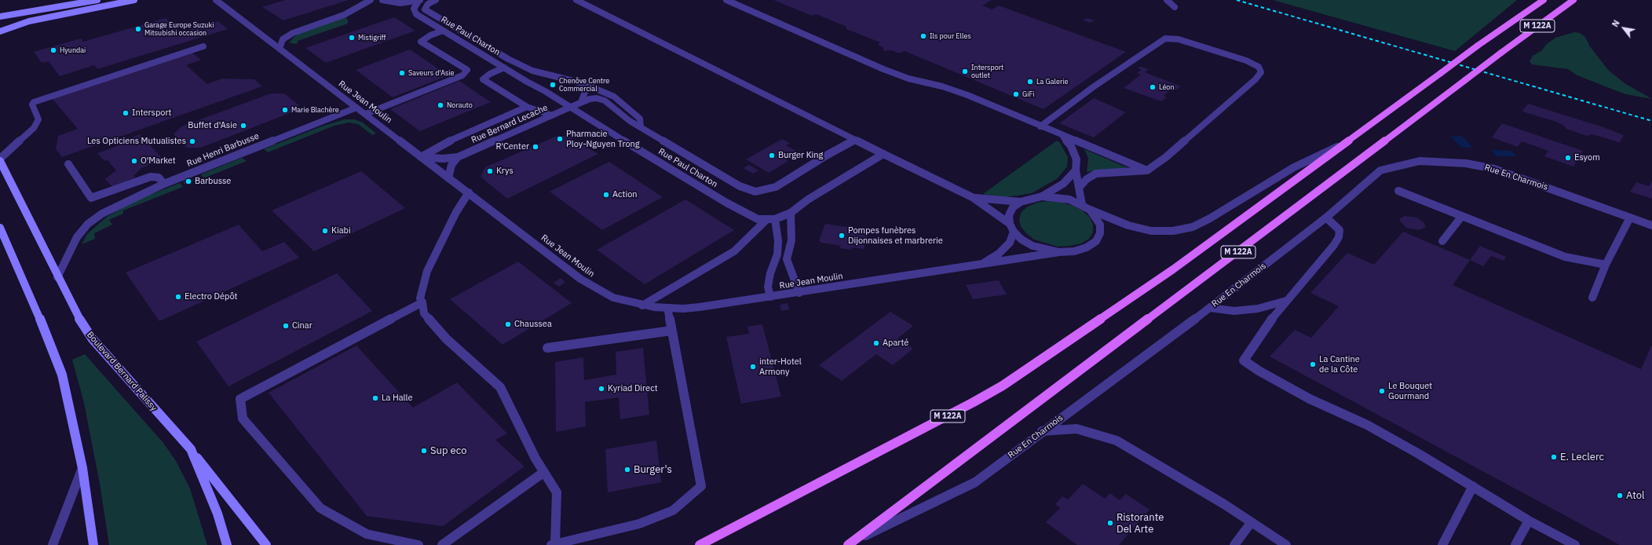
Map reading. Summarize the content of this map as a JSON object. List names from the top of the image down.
{
  "streets": {
    "main road": ["M 122A", "Boulevard Bernard Palissy"],
    "street": [
      "Rue Paul Charton",
      "Rue Jean Moulin",
      "Rue Bernard Lecache",
      "Rue Henri Barbusse",
      "Rue En Charmois"
    ]
  },
  "crossings": [
    ["M 122A", "Rue En Charmois"],
    ["Rue Paul Charton", "Rue Bernard Lecache"],
    ["Rue Jean Moulin", "Rue Bernard Lecache"],
    ["Rue Jean Moulin", "Rue Henri Barbusse"],
    ["Rue Henri Barbusse", "Boulevard Bernard Palissy"]
  ],
  "places": [
    "Garage Europe Suzuki Mitsubishi occasion",
    "Ils pour Elles",
    "Mistigriff",
    "Hyundai",
    "Intersport outlet",
    "Saveurs d'Asie",
    "La Galerie",
    "Chenôve Centre Commercial",
    "Léon",
    "GiFi",
    "Norauto",
    "Marie Blachère",
    "Intersport",
    "Buffet d'Asie",
    "Pharmacie Ploy-Nguyen Trong",
    "Les Opticiens Mutualistes",
    "R'Center",
    "Burger King",
    "Esyom",
    "O'Market",
    "Krys",
    "Barbusse",
    "Action",
    "Kiabi",
    "Pompes funèbres Dijonnaises et marbrerie",
    "Electro Dépôt",
    "Chaussea",
    "Cinar",
    "Aparté",
    "La Cantine de la Côte",
    "inter-Hotel Armony",
    "Kyriad Direct",
    "Le Bouquet Gourmand",
    "La Halle",
    "Sup eco",
    "E. Leclerc",
    "Burger's",
    "Atol",
    "Ristorante Del Arte"
  ],
  "north": "top left"
}
